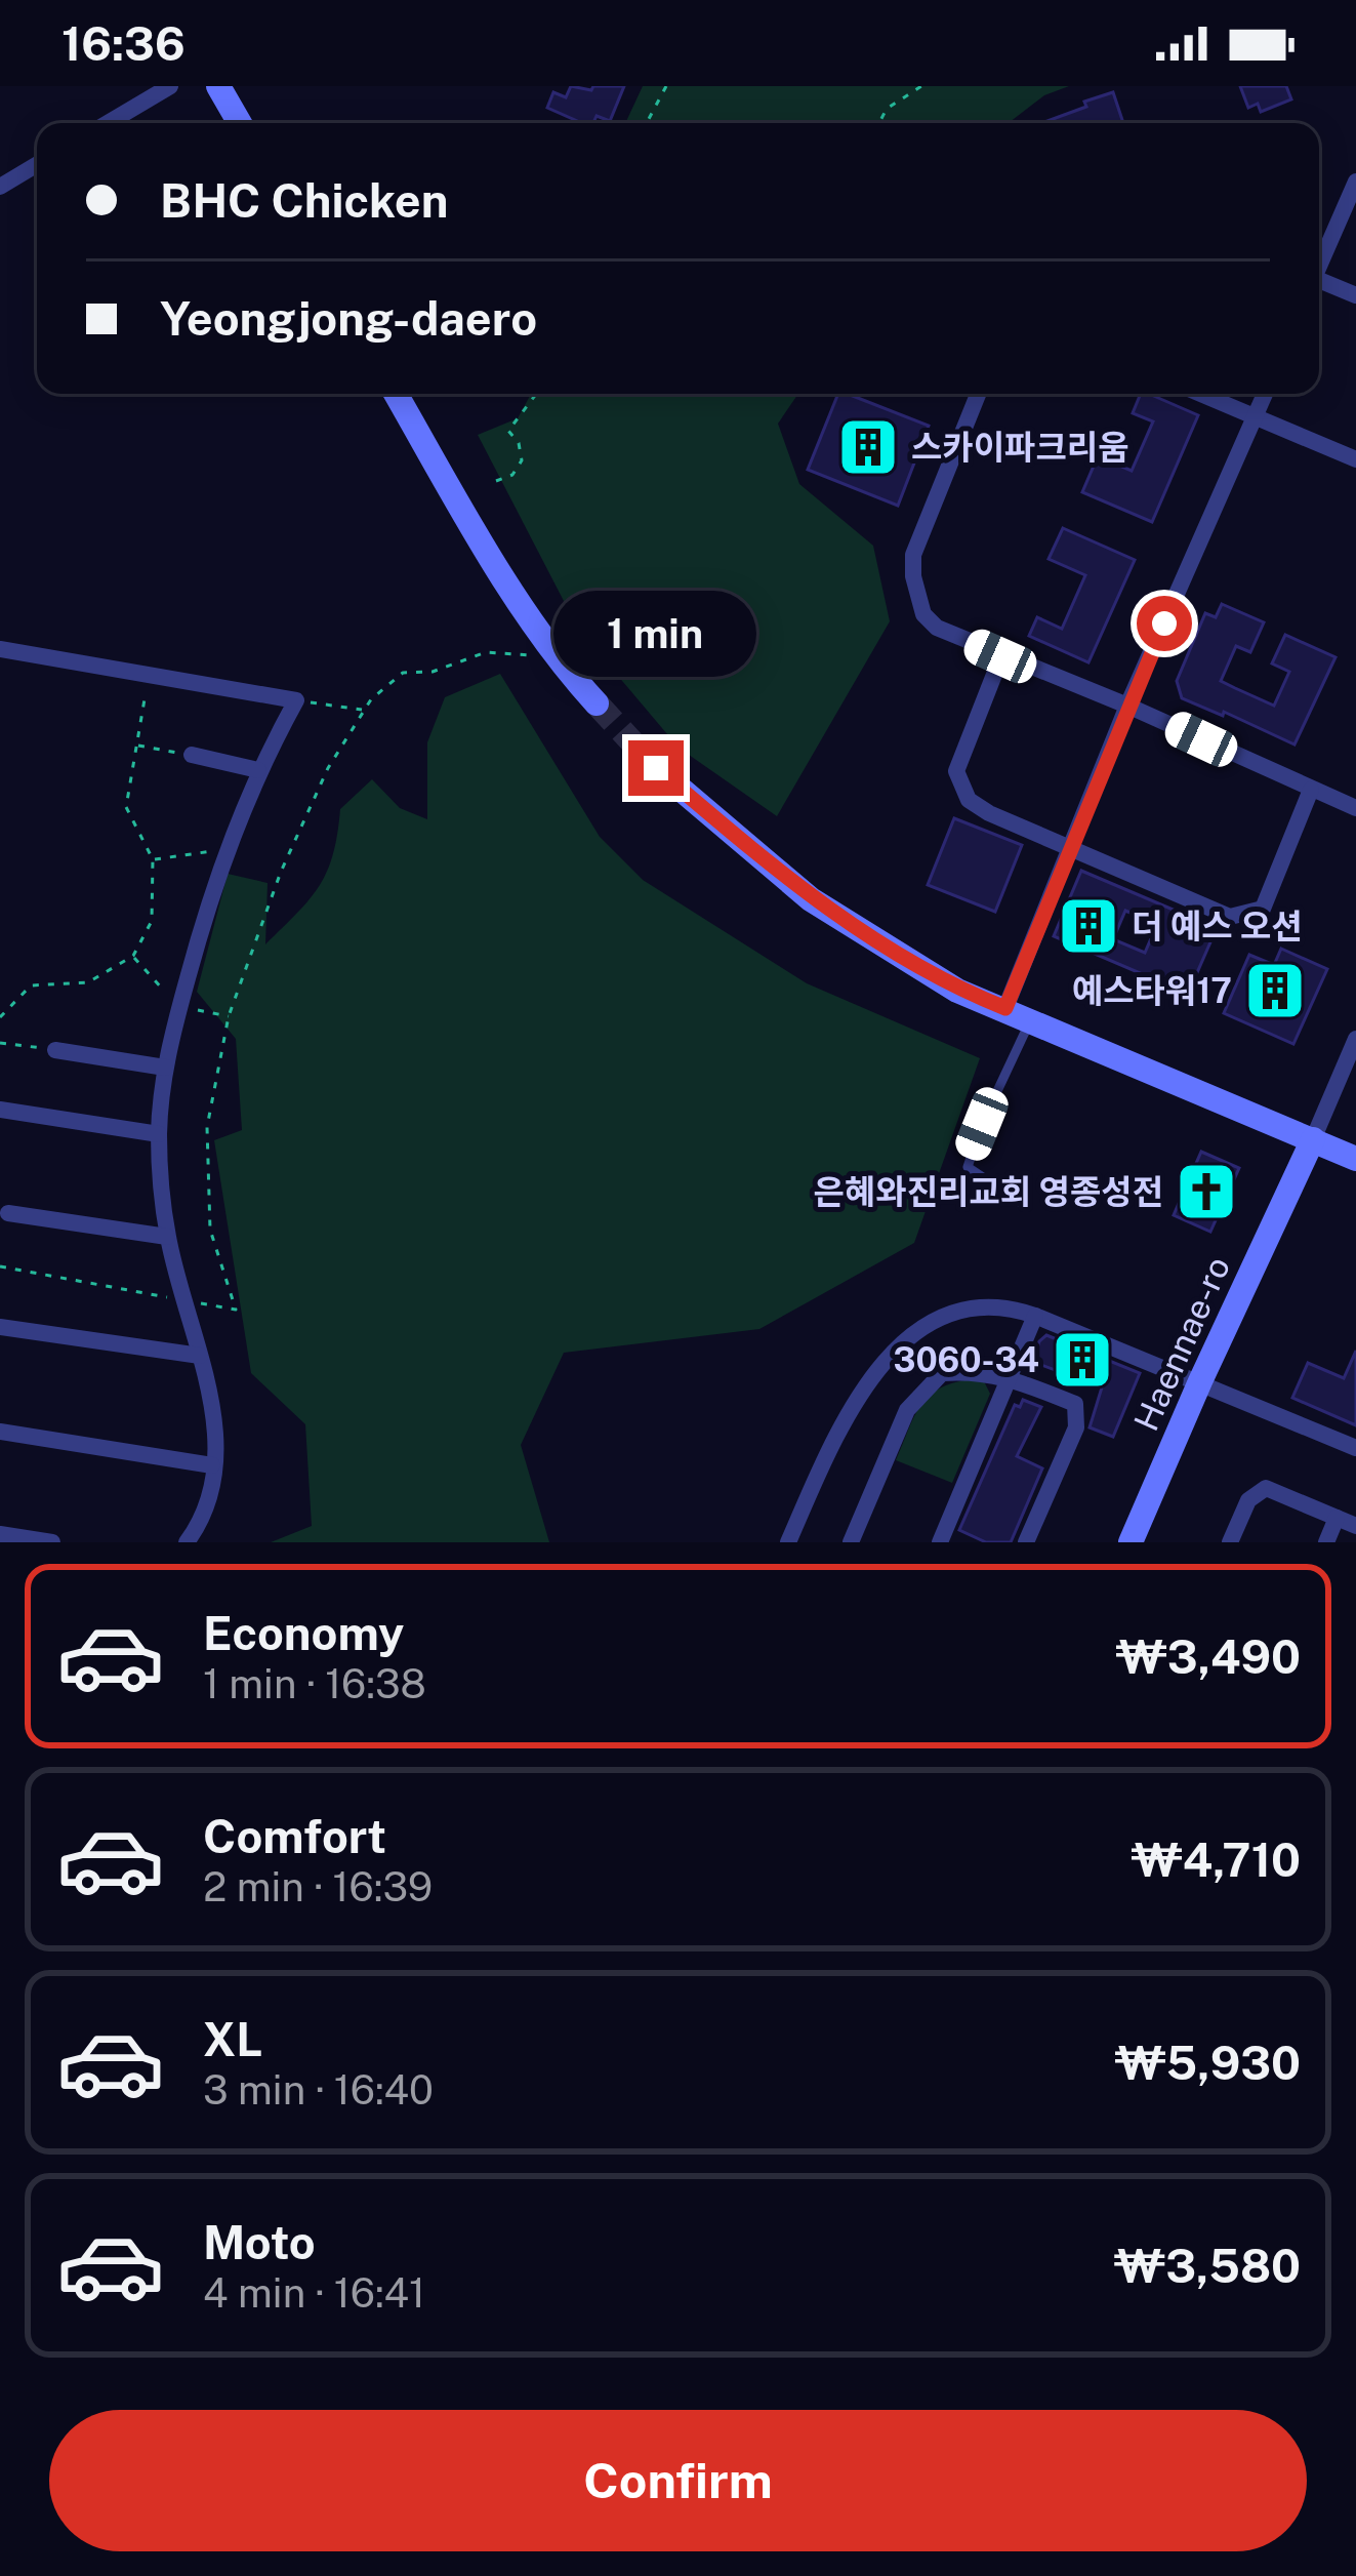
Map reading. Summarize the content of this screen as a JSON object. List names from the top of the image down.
{
  "streets": {
    "main road": ["Haennae-ro"]
  },
  "places": {
    "building": [
      "스카이파크리움",
      "더 예스 오션",
      "예스타워17",
      "3060-34"
    ],
    "church": ["은혜와진리교회 영종성전"]
  },
  "page": {
    "status": "16:36",
    "banner": ["BHC Chicken", "Yeongjong-daero"],
    "bubble": "1 min",
    "list": [
      {
        "name": "Economy",
        "note": "1 min · 16:38",
        "value": "₩3,490"
      },
      {
        "name": "Comfort",
        "note": "2 min · 16:39",
        "value": "₩4,710"
      },
      {
        "name": "XL",
        "note": "3 min · 16:40",
        "value": "₩5,930"
      },
      {
        "name": "Moto",
        "note": "4 min · 16:41",
        "value": "₩3,580"
      }
    ],
    "buttons": "Confirm"
  }
}
